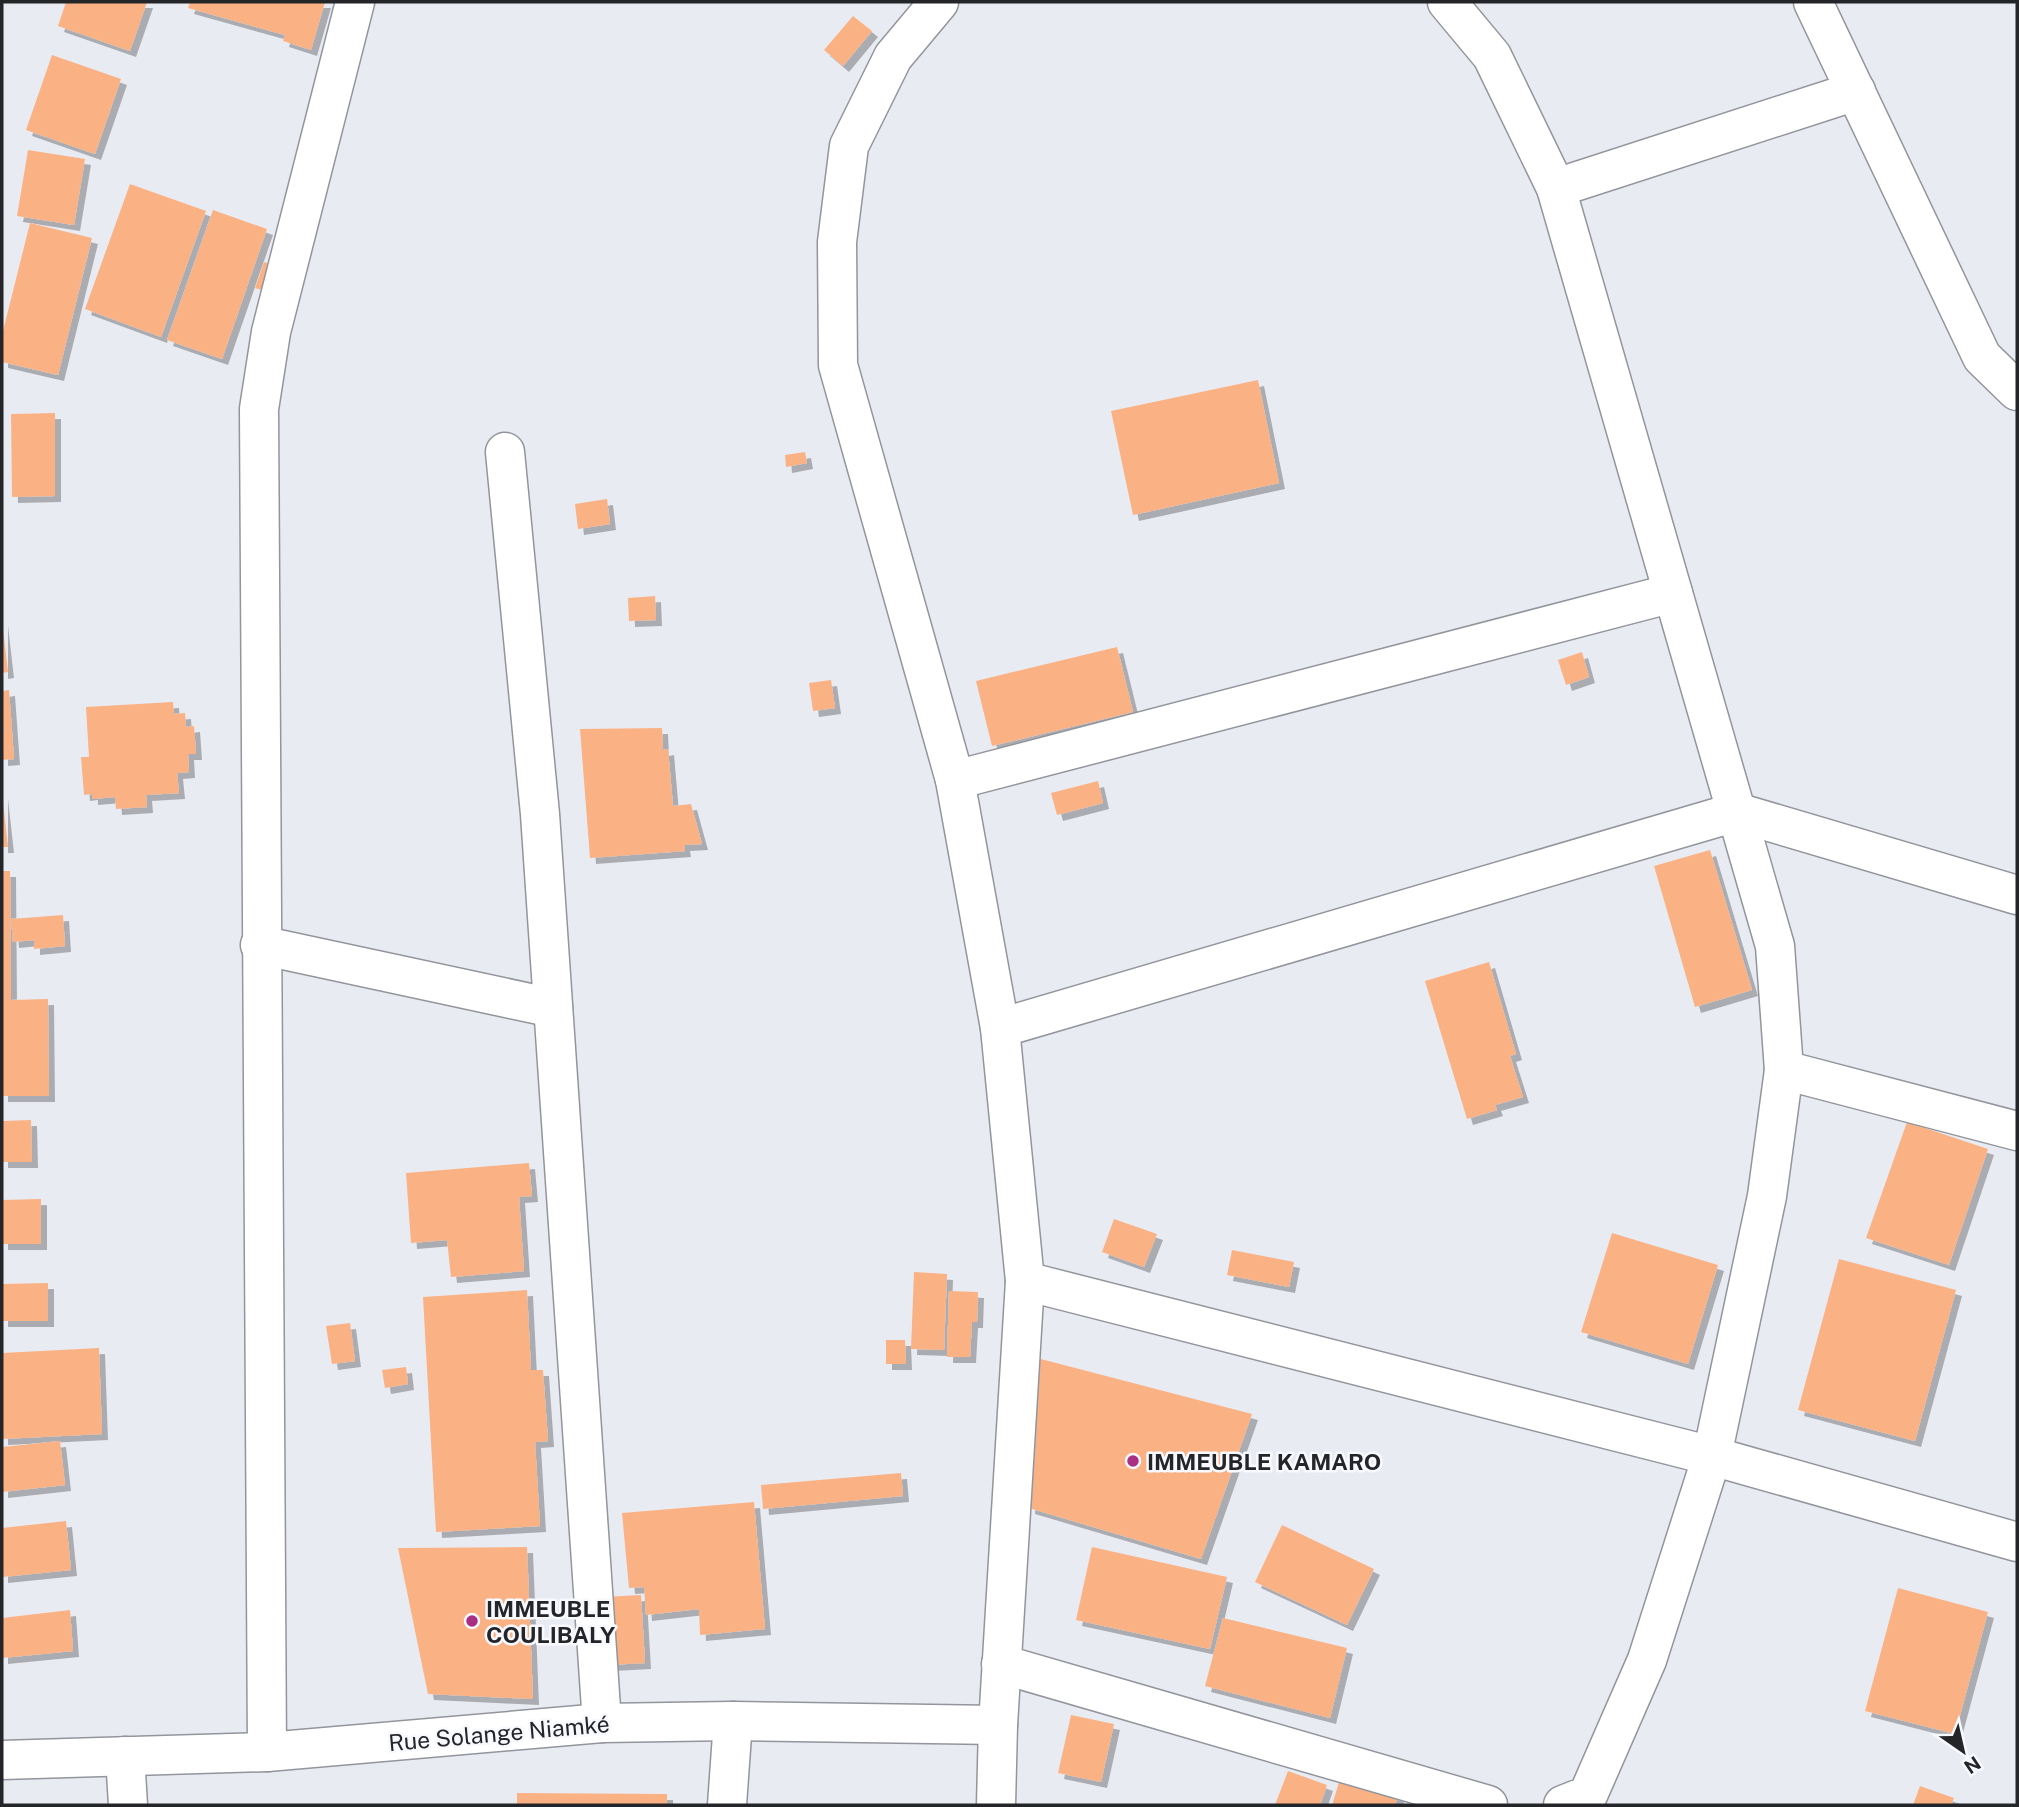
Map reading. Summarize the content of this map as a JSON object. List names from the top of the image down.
{
  "streets": {
    "street": ["Rue Solange Niamké"]
  },
  "places": ["IMMEUBLE KAMARO", "IMMEUBLE COULIBALY"],
  "north": "bottom right"
}
